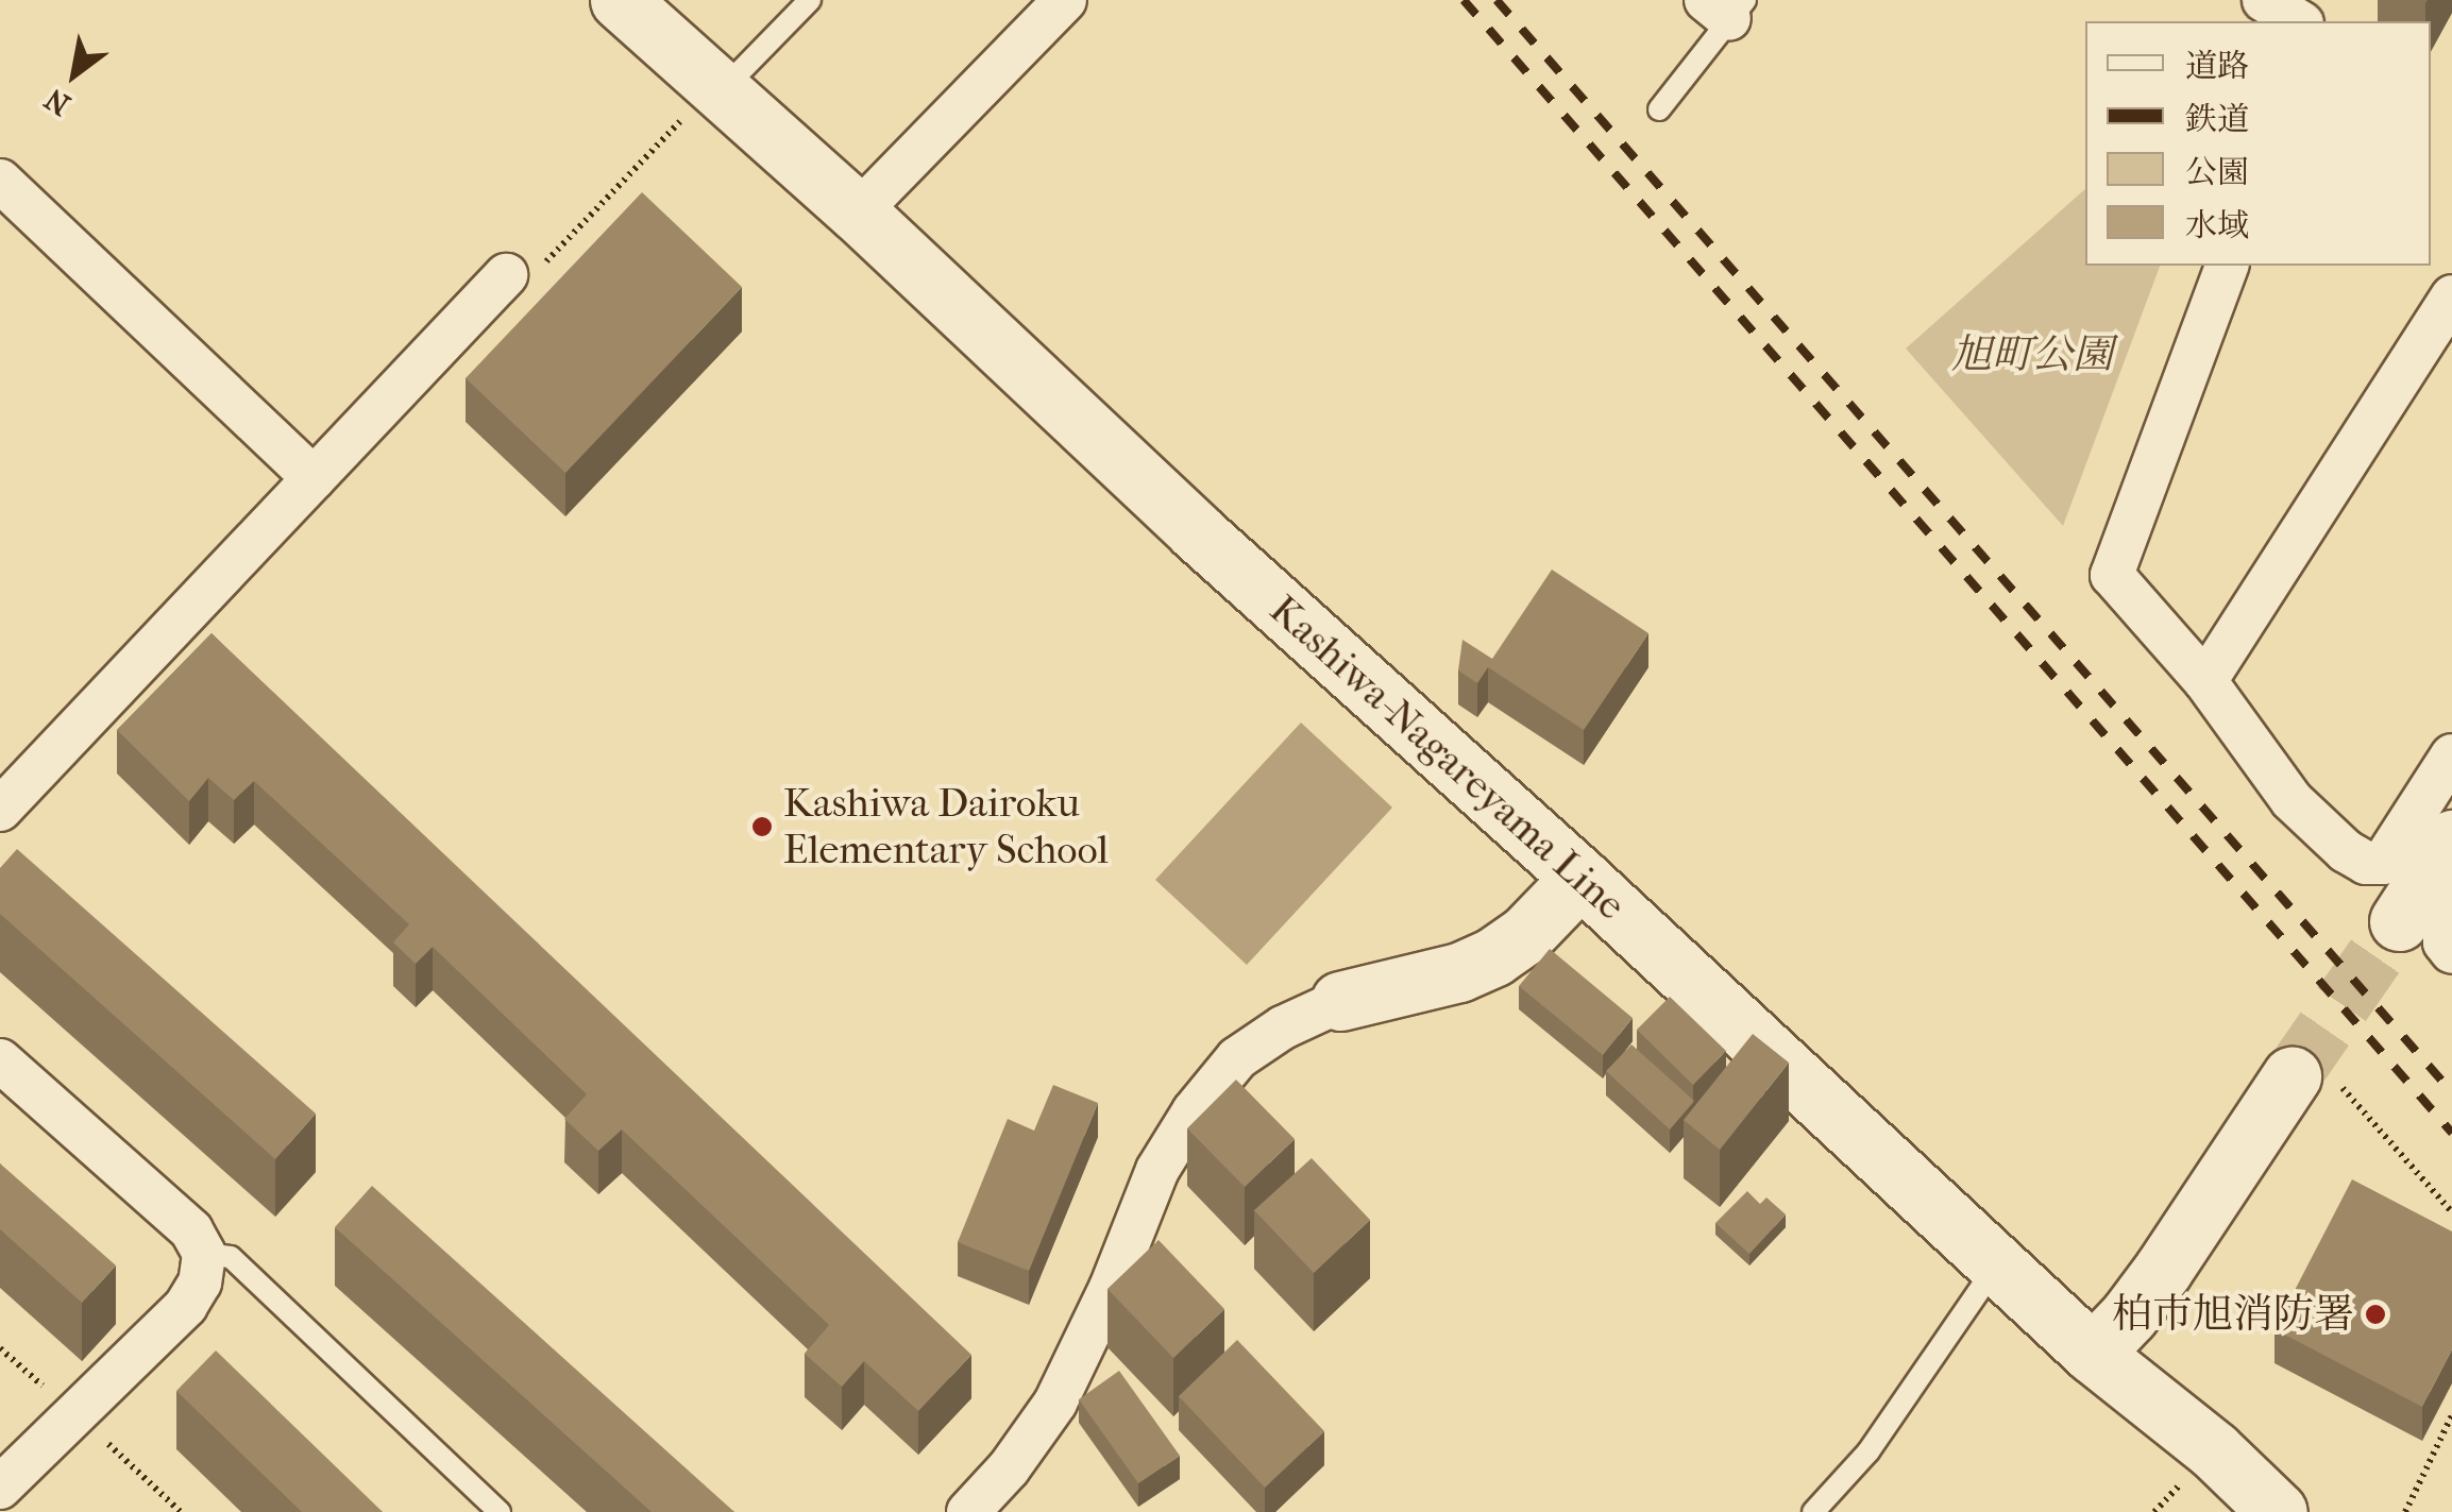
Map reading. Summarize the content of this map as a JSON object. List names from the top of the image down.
{
  "streets": {
    "main road": ["Kashiwa-Nagareyama Line"]
  },
  "parks": ["旭町公園"],
  "places": ["Kashiwa Dairoku Elementary School", "柏市旭消防署"],
  "legend": [
    "道路",
    "鉄道",
    "公園",
    "水域"
  ],
  "north": "bottom left"
}
